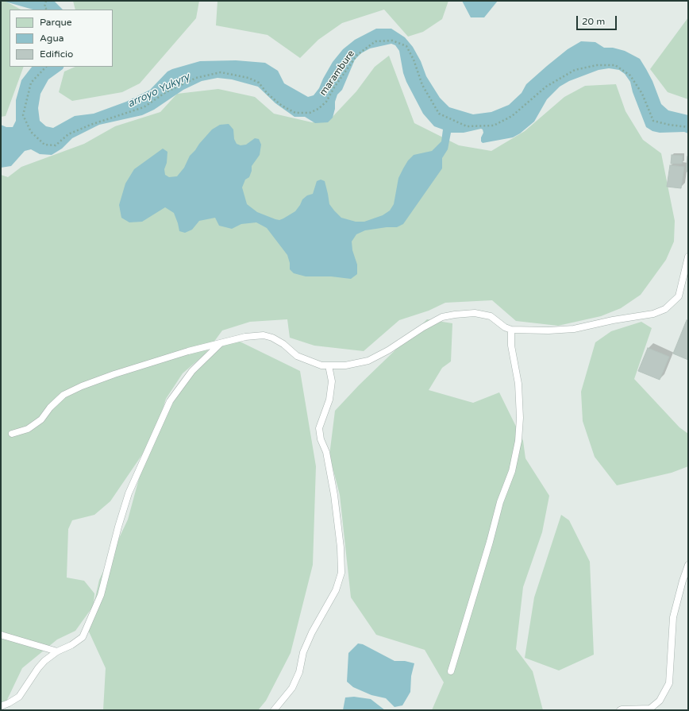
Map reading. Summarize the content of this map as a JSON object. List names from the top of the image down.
{
  "streets": {
    "path": ["marambure"]
  },
  "water": ["arroyo Yukyry"],
  "legend": ["Parque", "Agua", "Edificio"],
  "scale_bar": "20 m"
}
